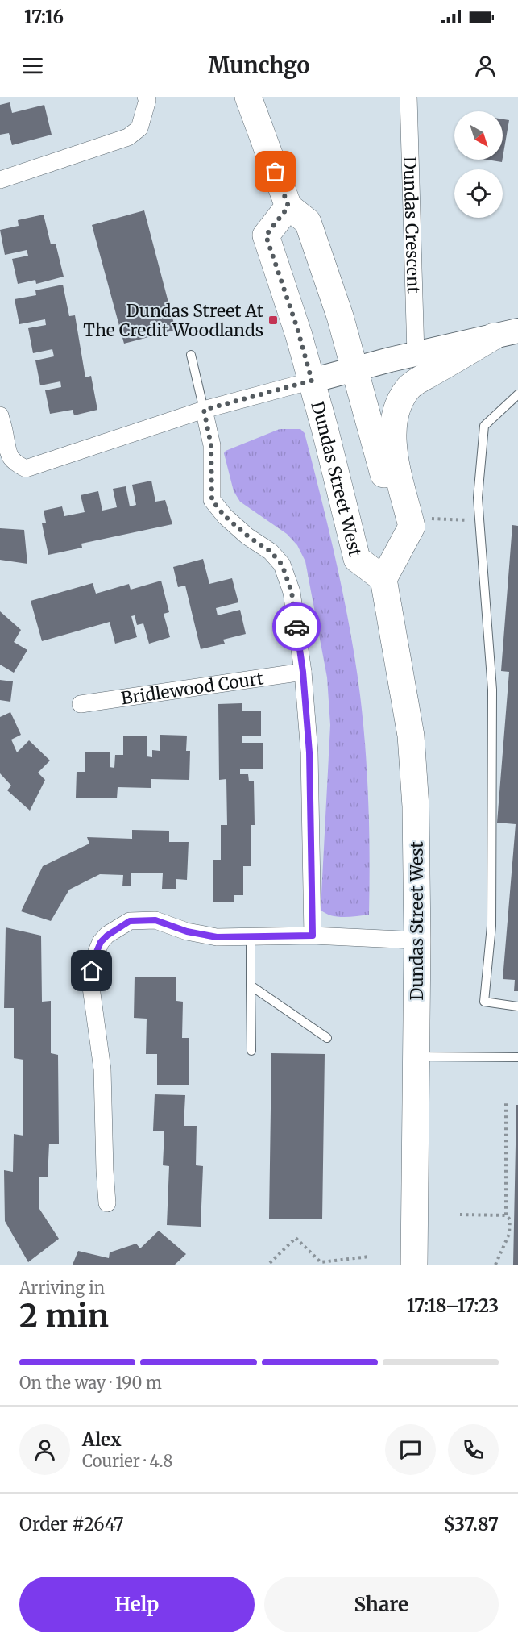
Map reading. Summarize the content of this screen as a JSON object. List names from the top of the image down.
{
  "streets": {
    "main road": ["Dundas Street West"],
    "street": ["Dundas Crescent", "Bridlewood Court"]
  },
  "places": {
    "transit": ["Dundas Street At The Credit Woodlands"]
  },
  "north": "bottom right",
  "page": {
    "status": "17:16",
    "header": "Munchgo",
    "heading": ["2 min", "Arriving in", "17:18–17:23"],
    "panel": [
      "Alex",
      "Courier · 4.8",
      "Order #2647",
      "$37.87"
    ],
    "bar": "On the way · 190 m",
    "buttons": ["Help", "Share"]
  }
}
